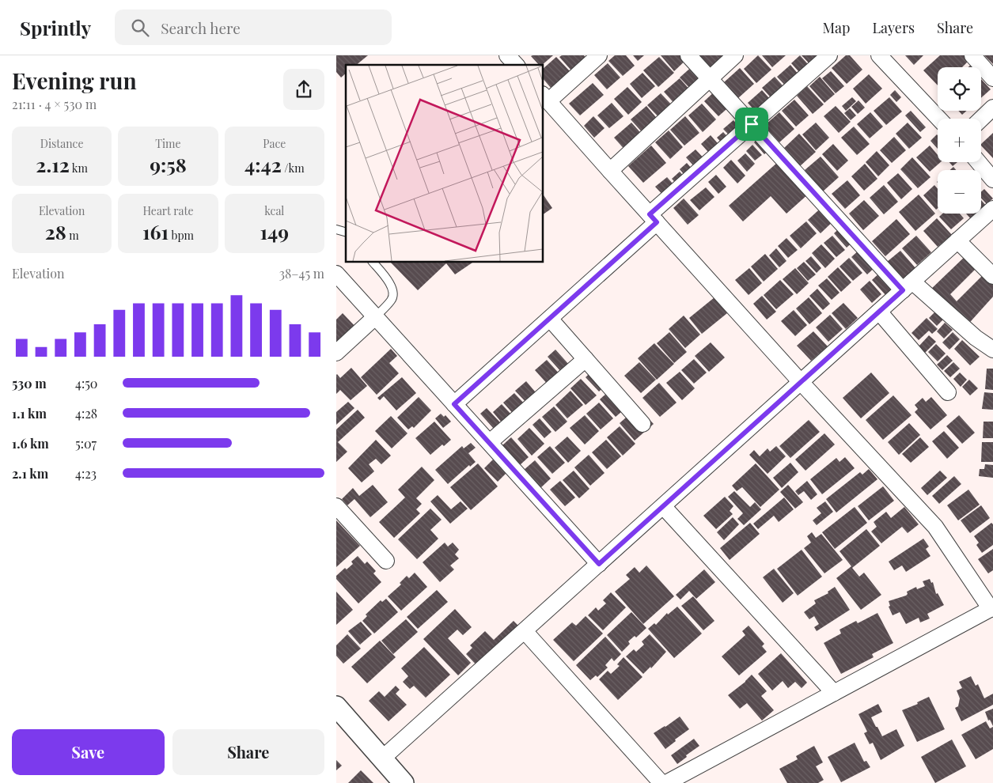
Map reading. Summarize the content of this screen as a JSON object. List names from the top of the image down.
{
  "page": {
    "header": "Sprintly",
    "search": "Search here",
    "nav": ["Map", "Layers", "Share"],
    "heading": ["Evening run", "21:11 · 4 × 530 m"],
    "map_buttons": ["+", "−"],
    "stats": [
      ["Distance", "2.12 km"],
      ["Time", "9:58"],
      ["Pace", "4:42 /km"],
      ["Elevation", "28 m"],
      ["Heart rate", "161 bpm"],
      ["kcal", "149"]
    ],
    "chart": ["Elevation", "38–45 m"],
    "list": [
      {
        "name": "530 m",
        "note": "4:50"
      },
      {
        "name": "1.1 km",
        "note": "4:28"
      },
      {
        "name": "1.6 km",
        "note": "5:07"
      },
      {
        "name": "2.1 km",
        "note": "4:23"
      }
    ],
    "buttons": ["Save", "Share"]
  }
}
